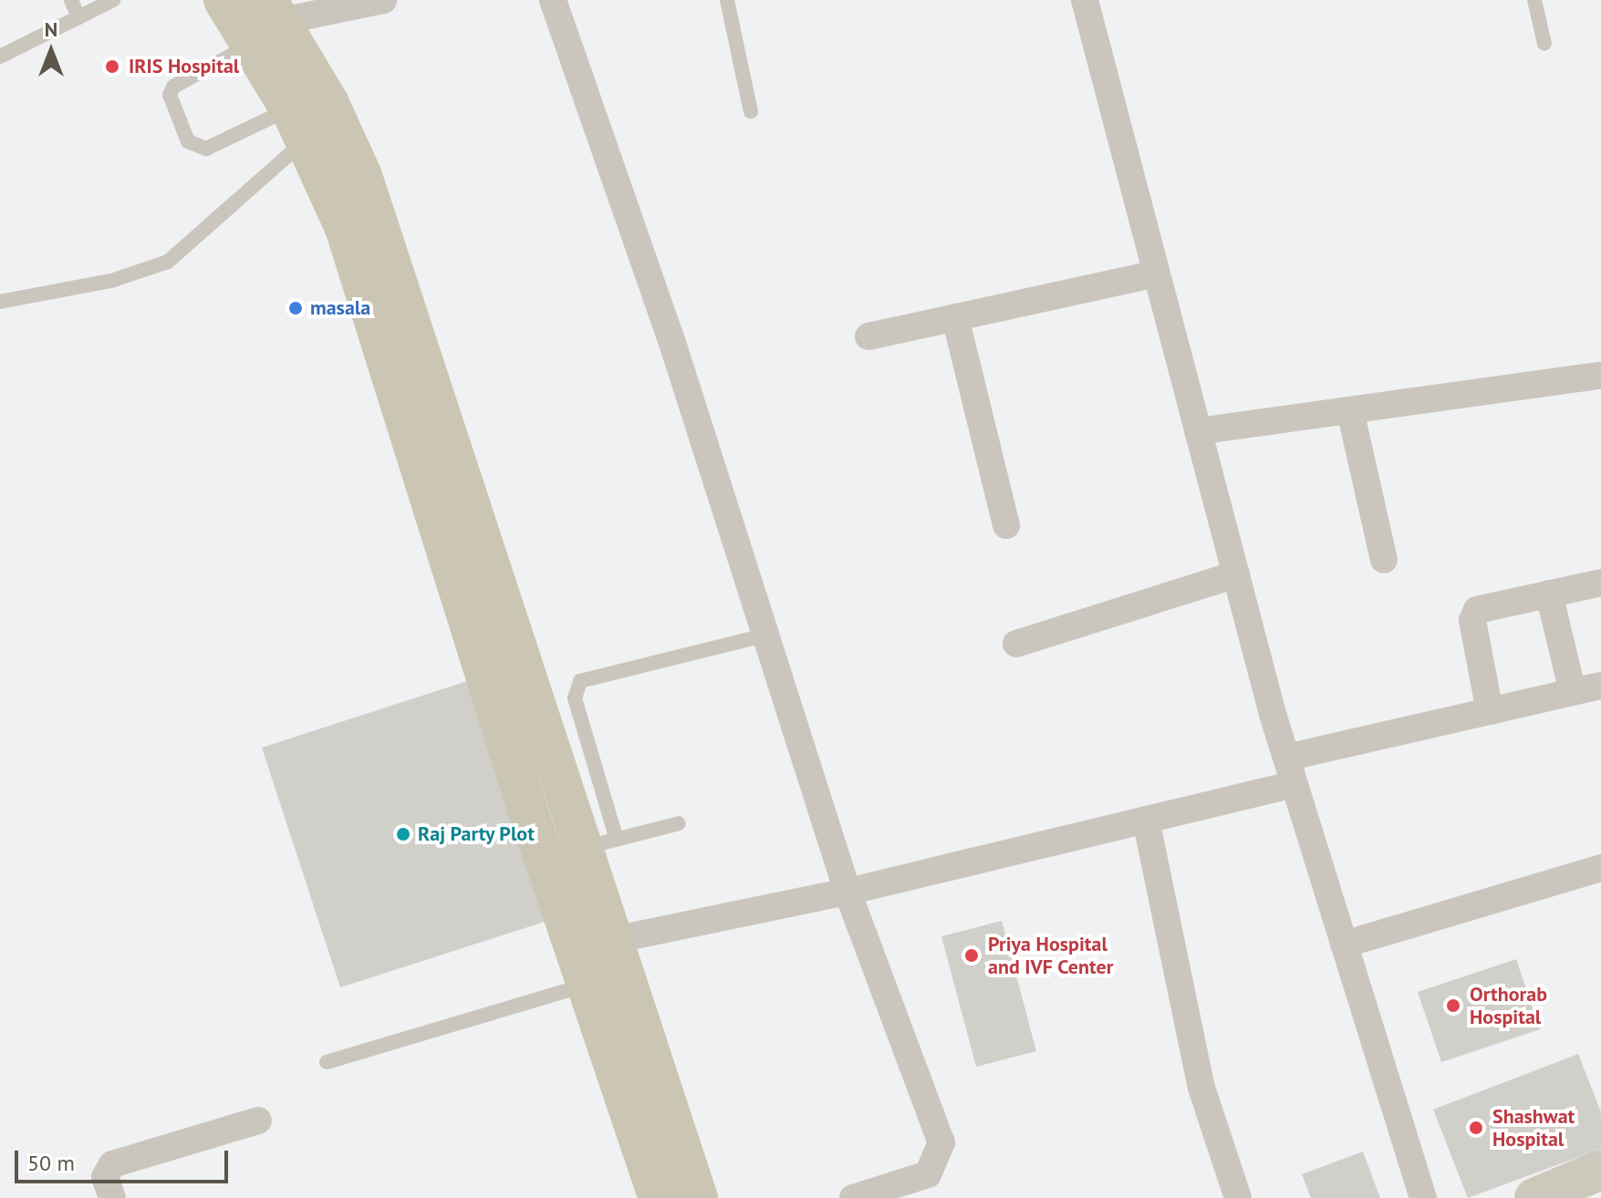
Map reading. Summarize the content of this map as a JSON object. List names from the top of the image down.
{
  "places": [
    "IRIS Hospital",
    "masala",
    "Raj Party Plot",
    "Priya Hospital and IVF Center",
    "Orthorab Hospital",
    "Shashwat Hospital"
  ],
  "scale_bar": "50 m",
  "north": "top"
}
